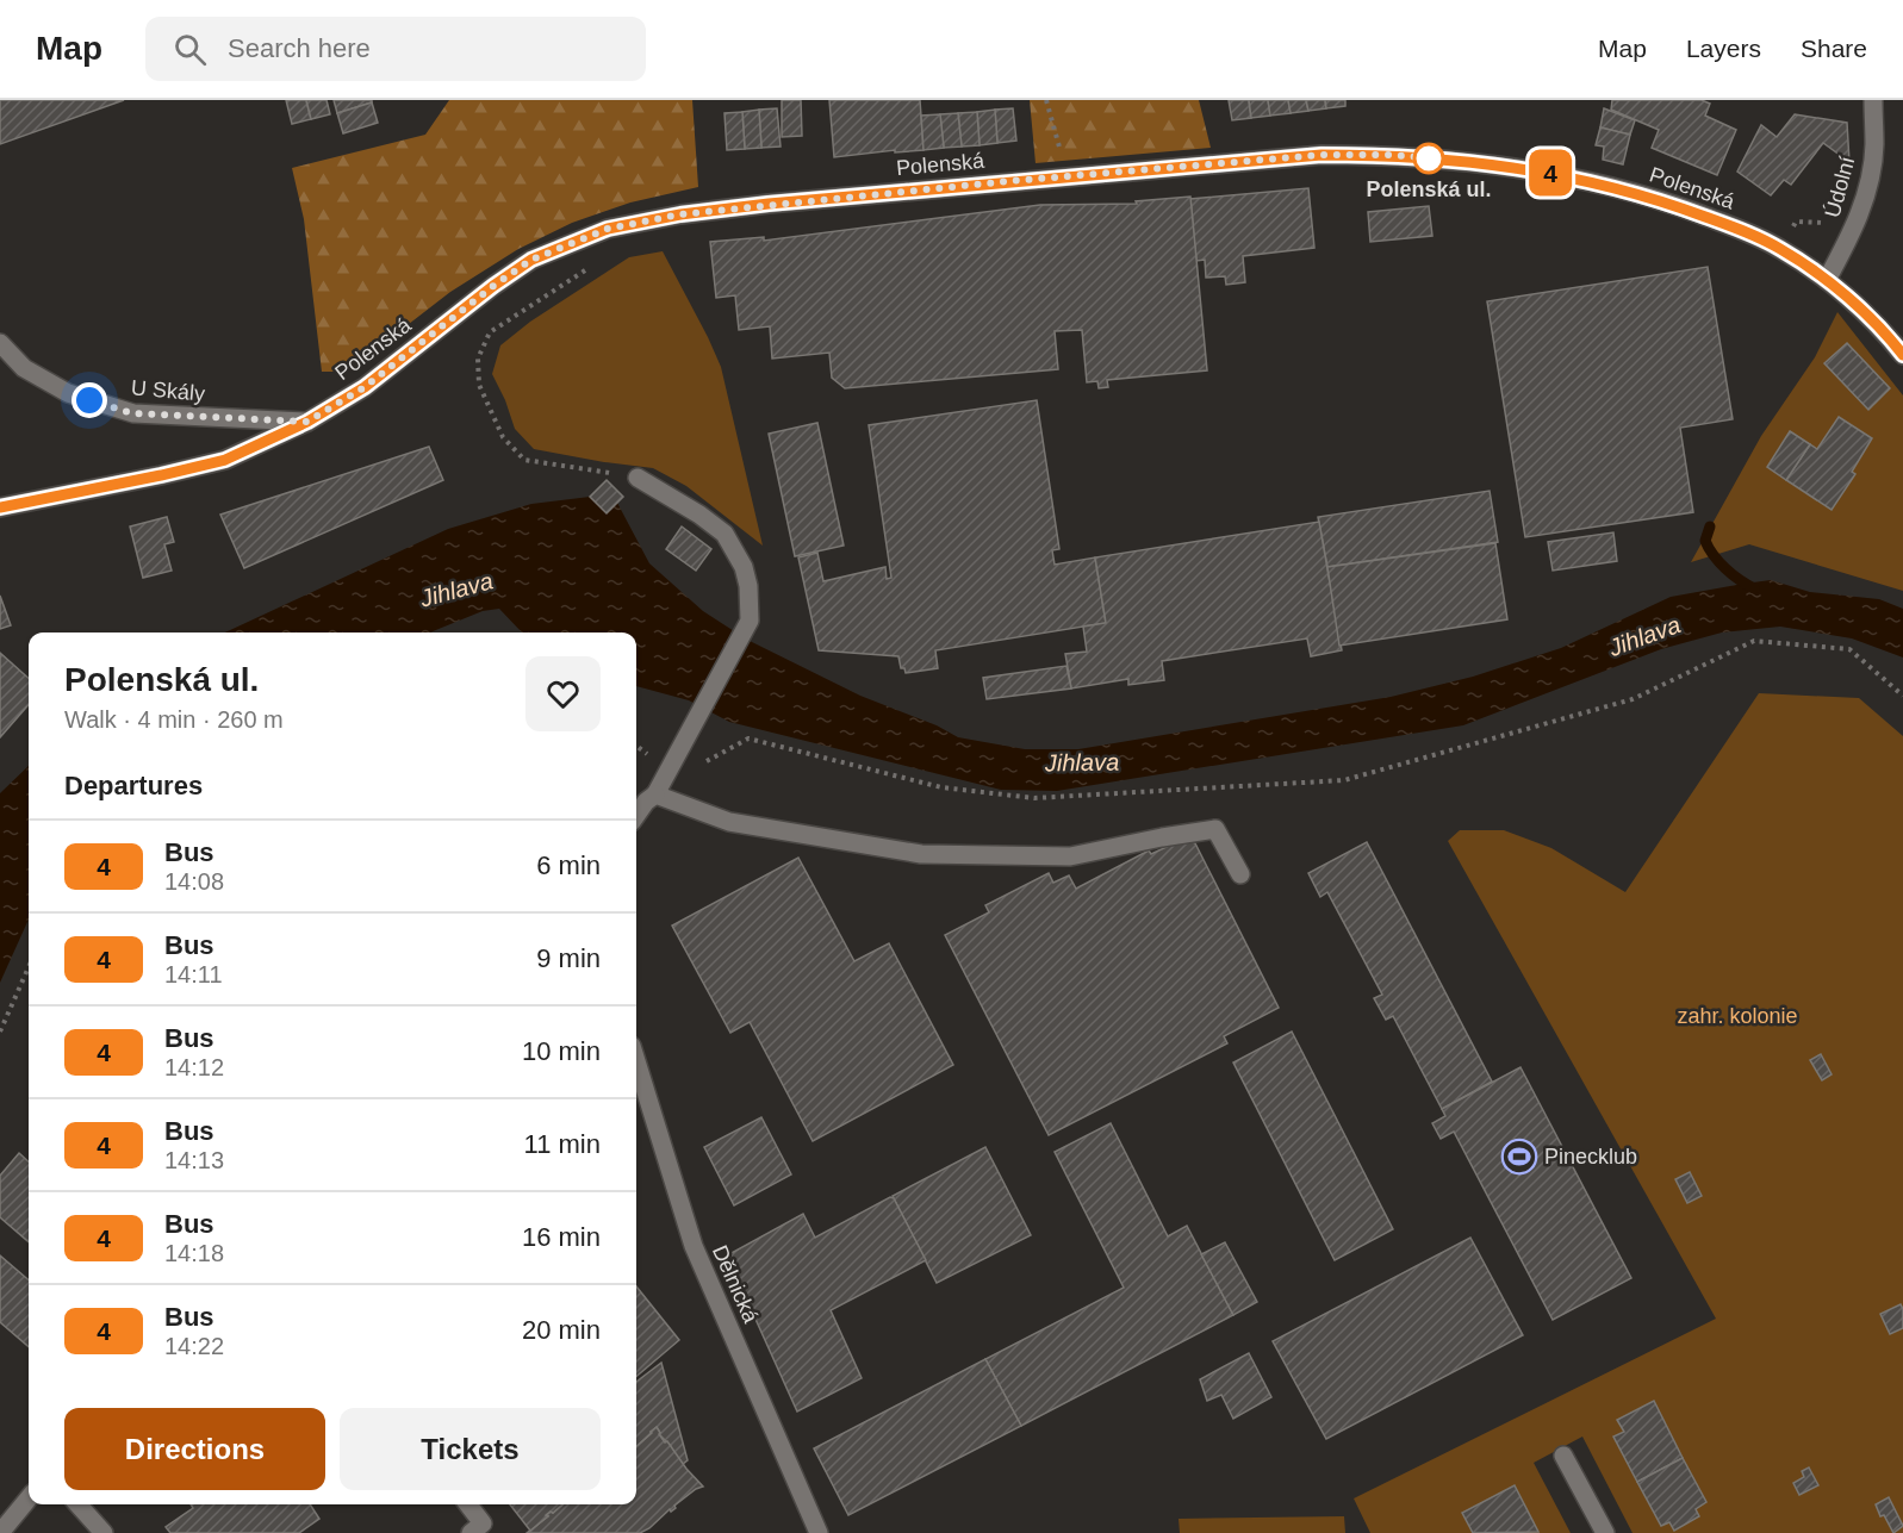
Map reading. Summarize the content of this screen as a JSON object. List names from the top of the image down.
{
  "streets": {
    "street": [
      "Polenská",
      "Údolní",
      "U Skály",
      "Dělnická"
    ]
  },
  "crossings": [
    ["Polenská", "Údolní"],
    ["Polenská", "U Skály"]
  ],
  "water": ["Jihlava"],
  "parks": ["zahr. kolonie"],
  "places": {
    "other": ["Polenská ul."],
    "sports": ["Pinecklub"]
  },
  "lines": ["bus line 4"],
  "page": {
    "header": "Map",
    "search": "Search here",
    "nav": ["Map", "Layers", "Share"],
    "on_map": "4",
    "heading": [
      ["Polenská ul.", "Walk · 4 min · 260 m"],
      "Departures"
    ],
    "list": [
      {
        "mark": "4",
        "name": "Bus",
        "note": "14:08",
        "value": "6 min"
      },
      {
        "mark": "4",
        "name": "Bus",
        "note": "14:11",
        "value": "9 min"
      },
      {
        "mark": "4",
        "name": "Bus",
        "note": "14:12",
        "value": "10 min"
      },
      {
        "mark": "4",
        "name": "Bus",
        "note": "14:13",
        "value": "11 min"
      },
      {
        "mark": "4",
        "name": "Bus",
        "note": "14:18",
        "value": "16 min"
      },
      {
        "mark": "4",
        "name": "Bus",
        "note": "14:22",
        "value": "20 min"
      }
    ],
    "buttons": ["Directions", "Tickets"]
  }
}
